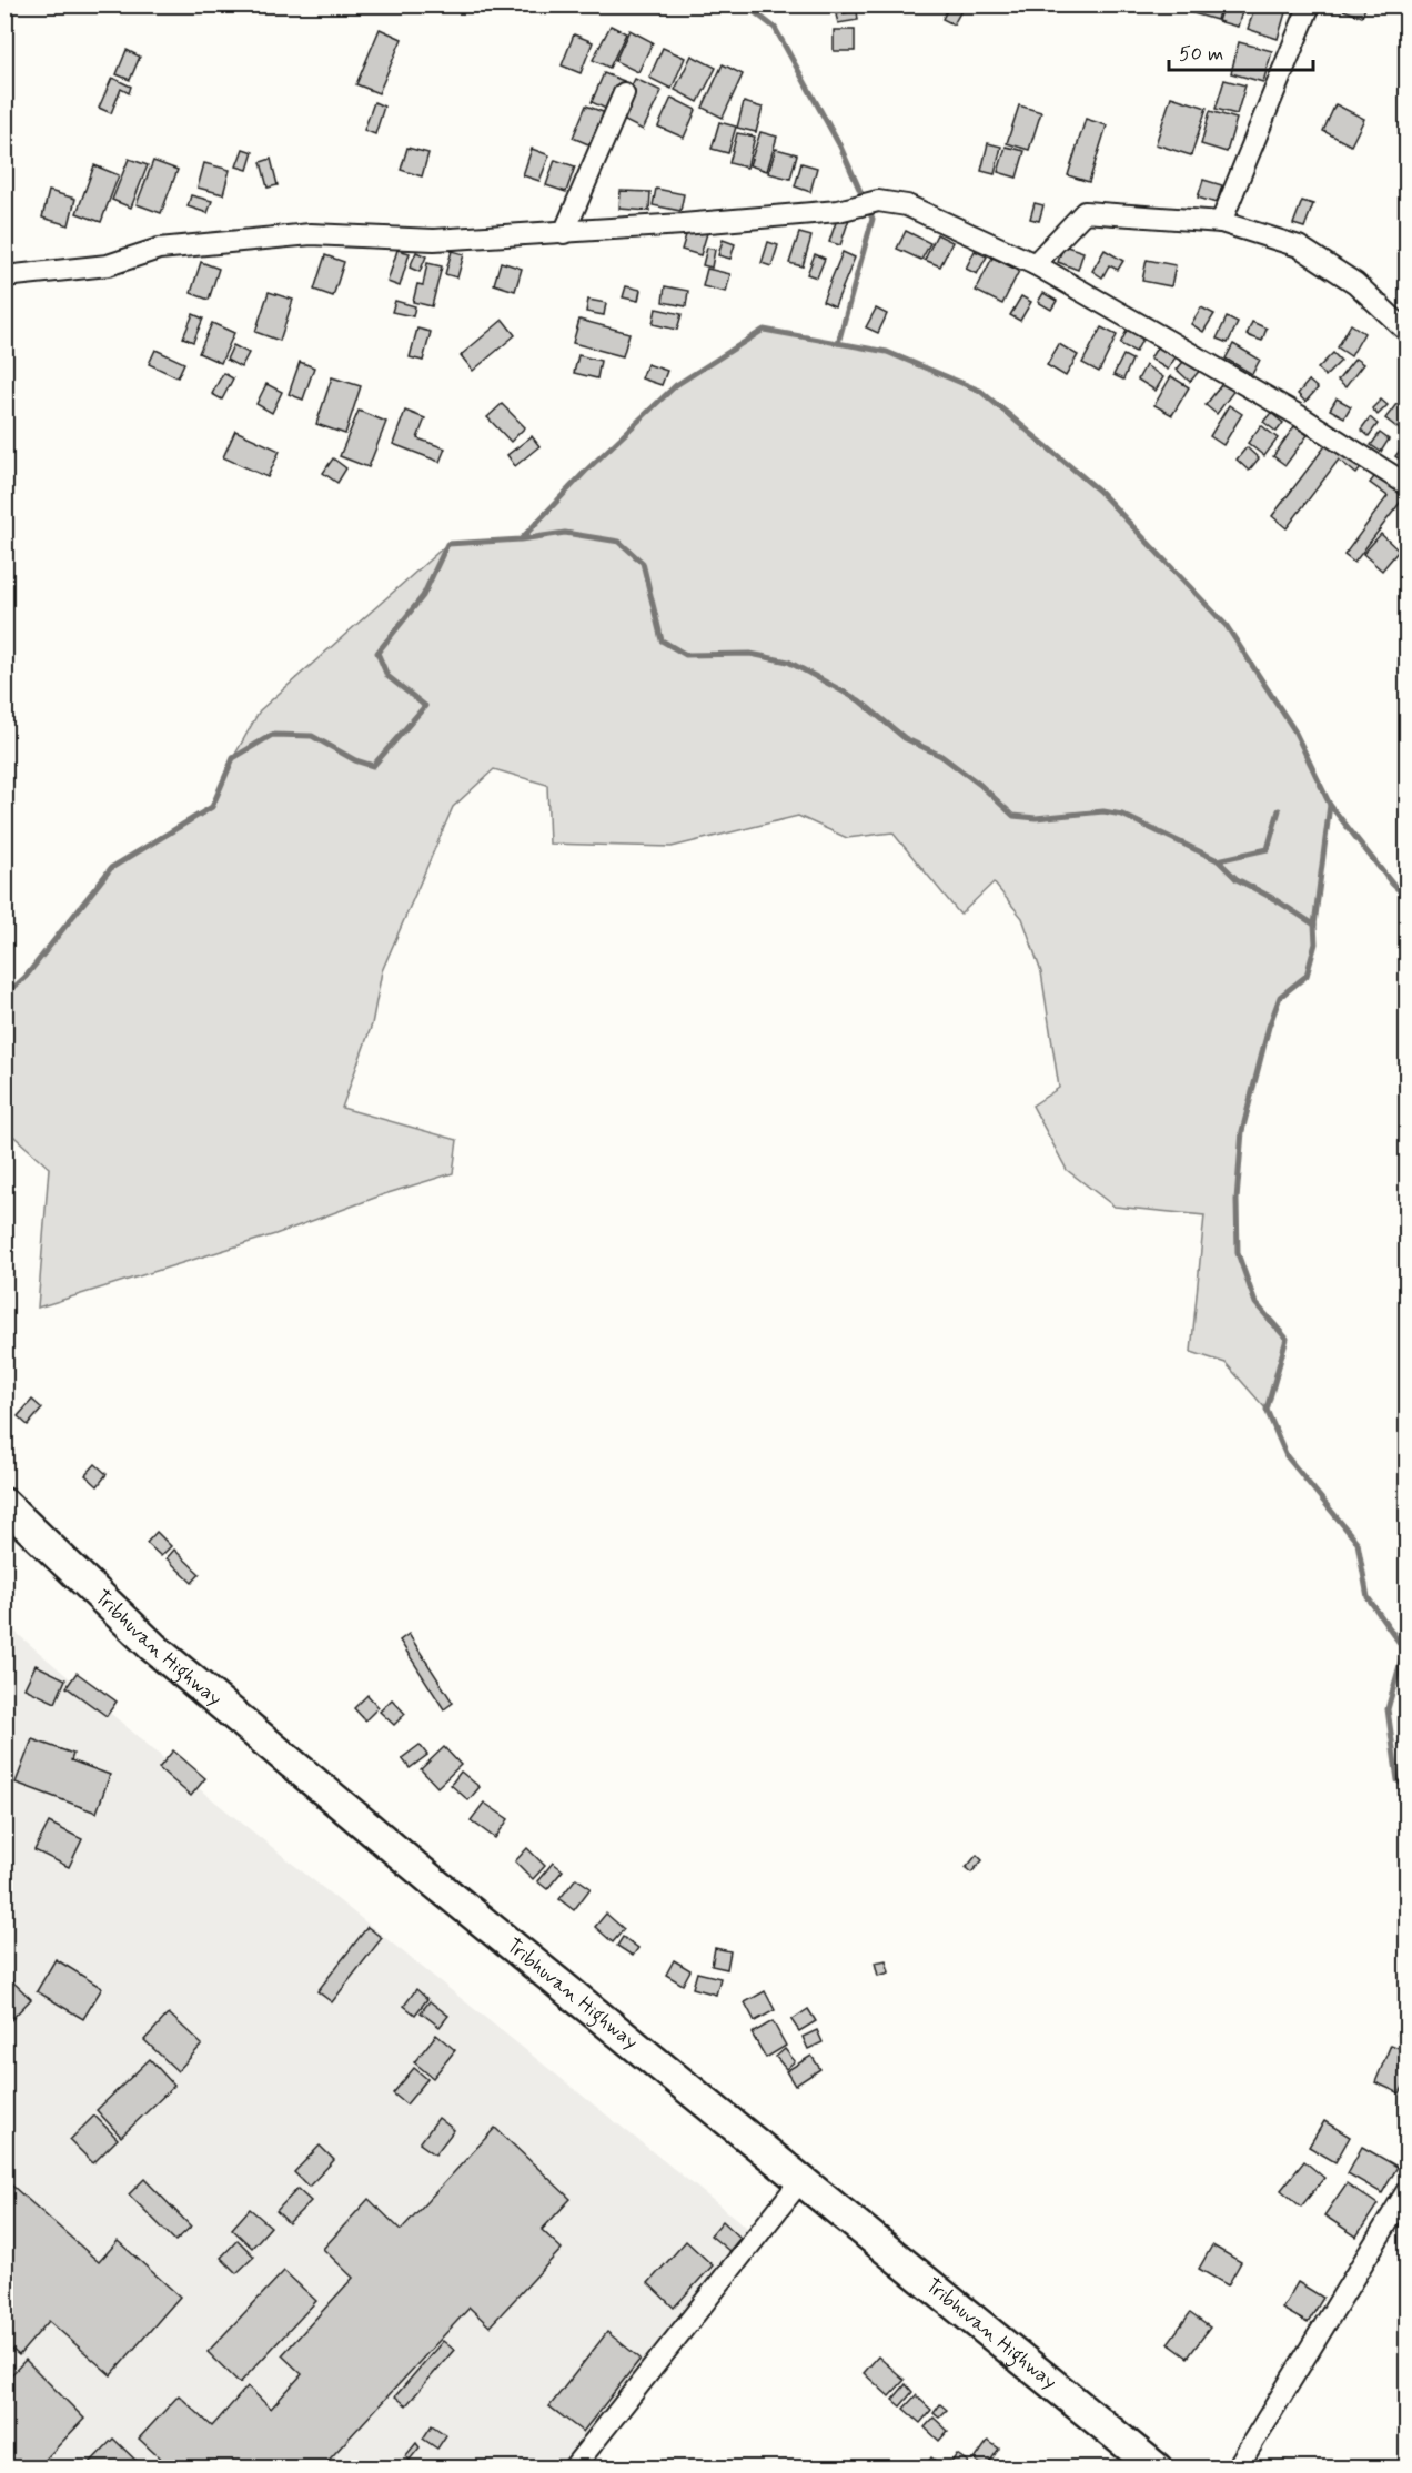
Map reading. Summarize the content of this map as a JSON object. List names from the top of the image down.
{
  "streets": {
    "highway": ["Tribhuvan Highway"]
  },
  "scale_bar": "50 m"
}
